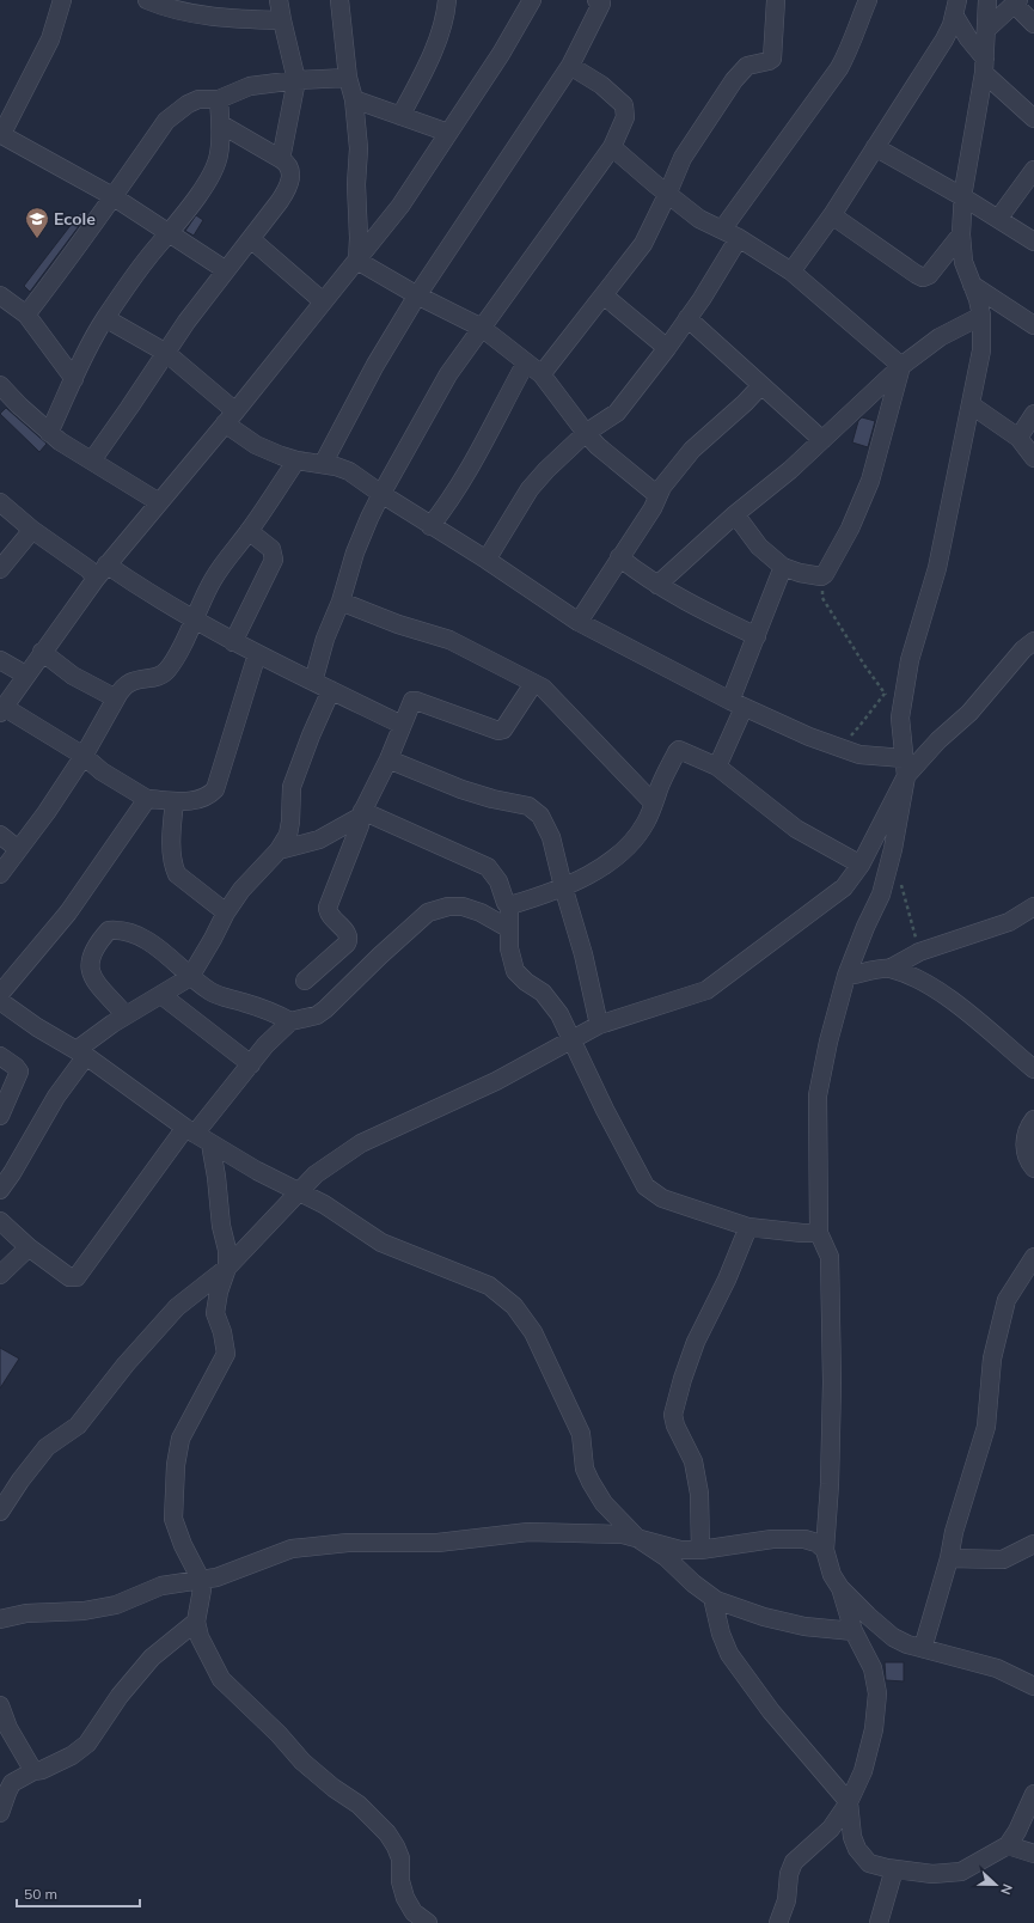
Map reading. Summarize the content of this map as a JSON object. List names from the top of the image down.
{
  "places": {
    "school or university": ["Ecole"]
  },
  "scale_bar": "50 m",
  "north": "right"
}
